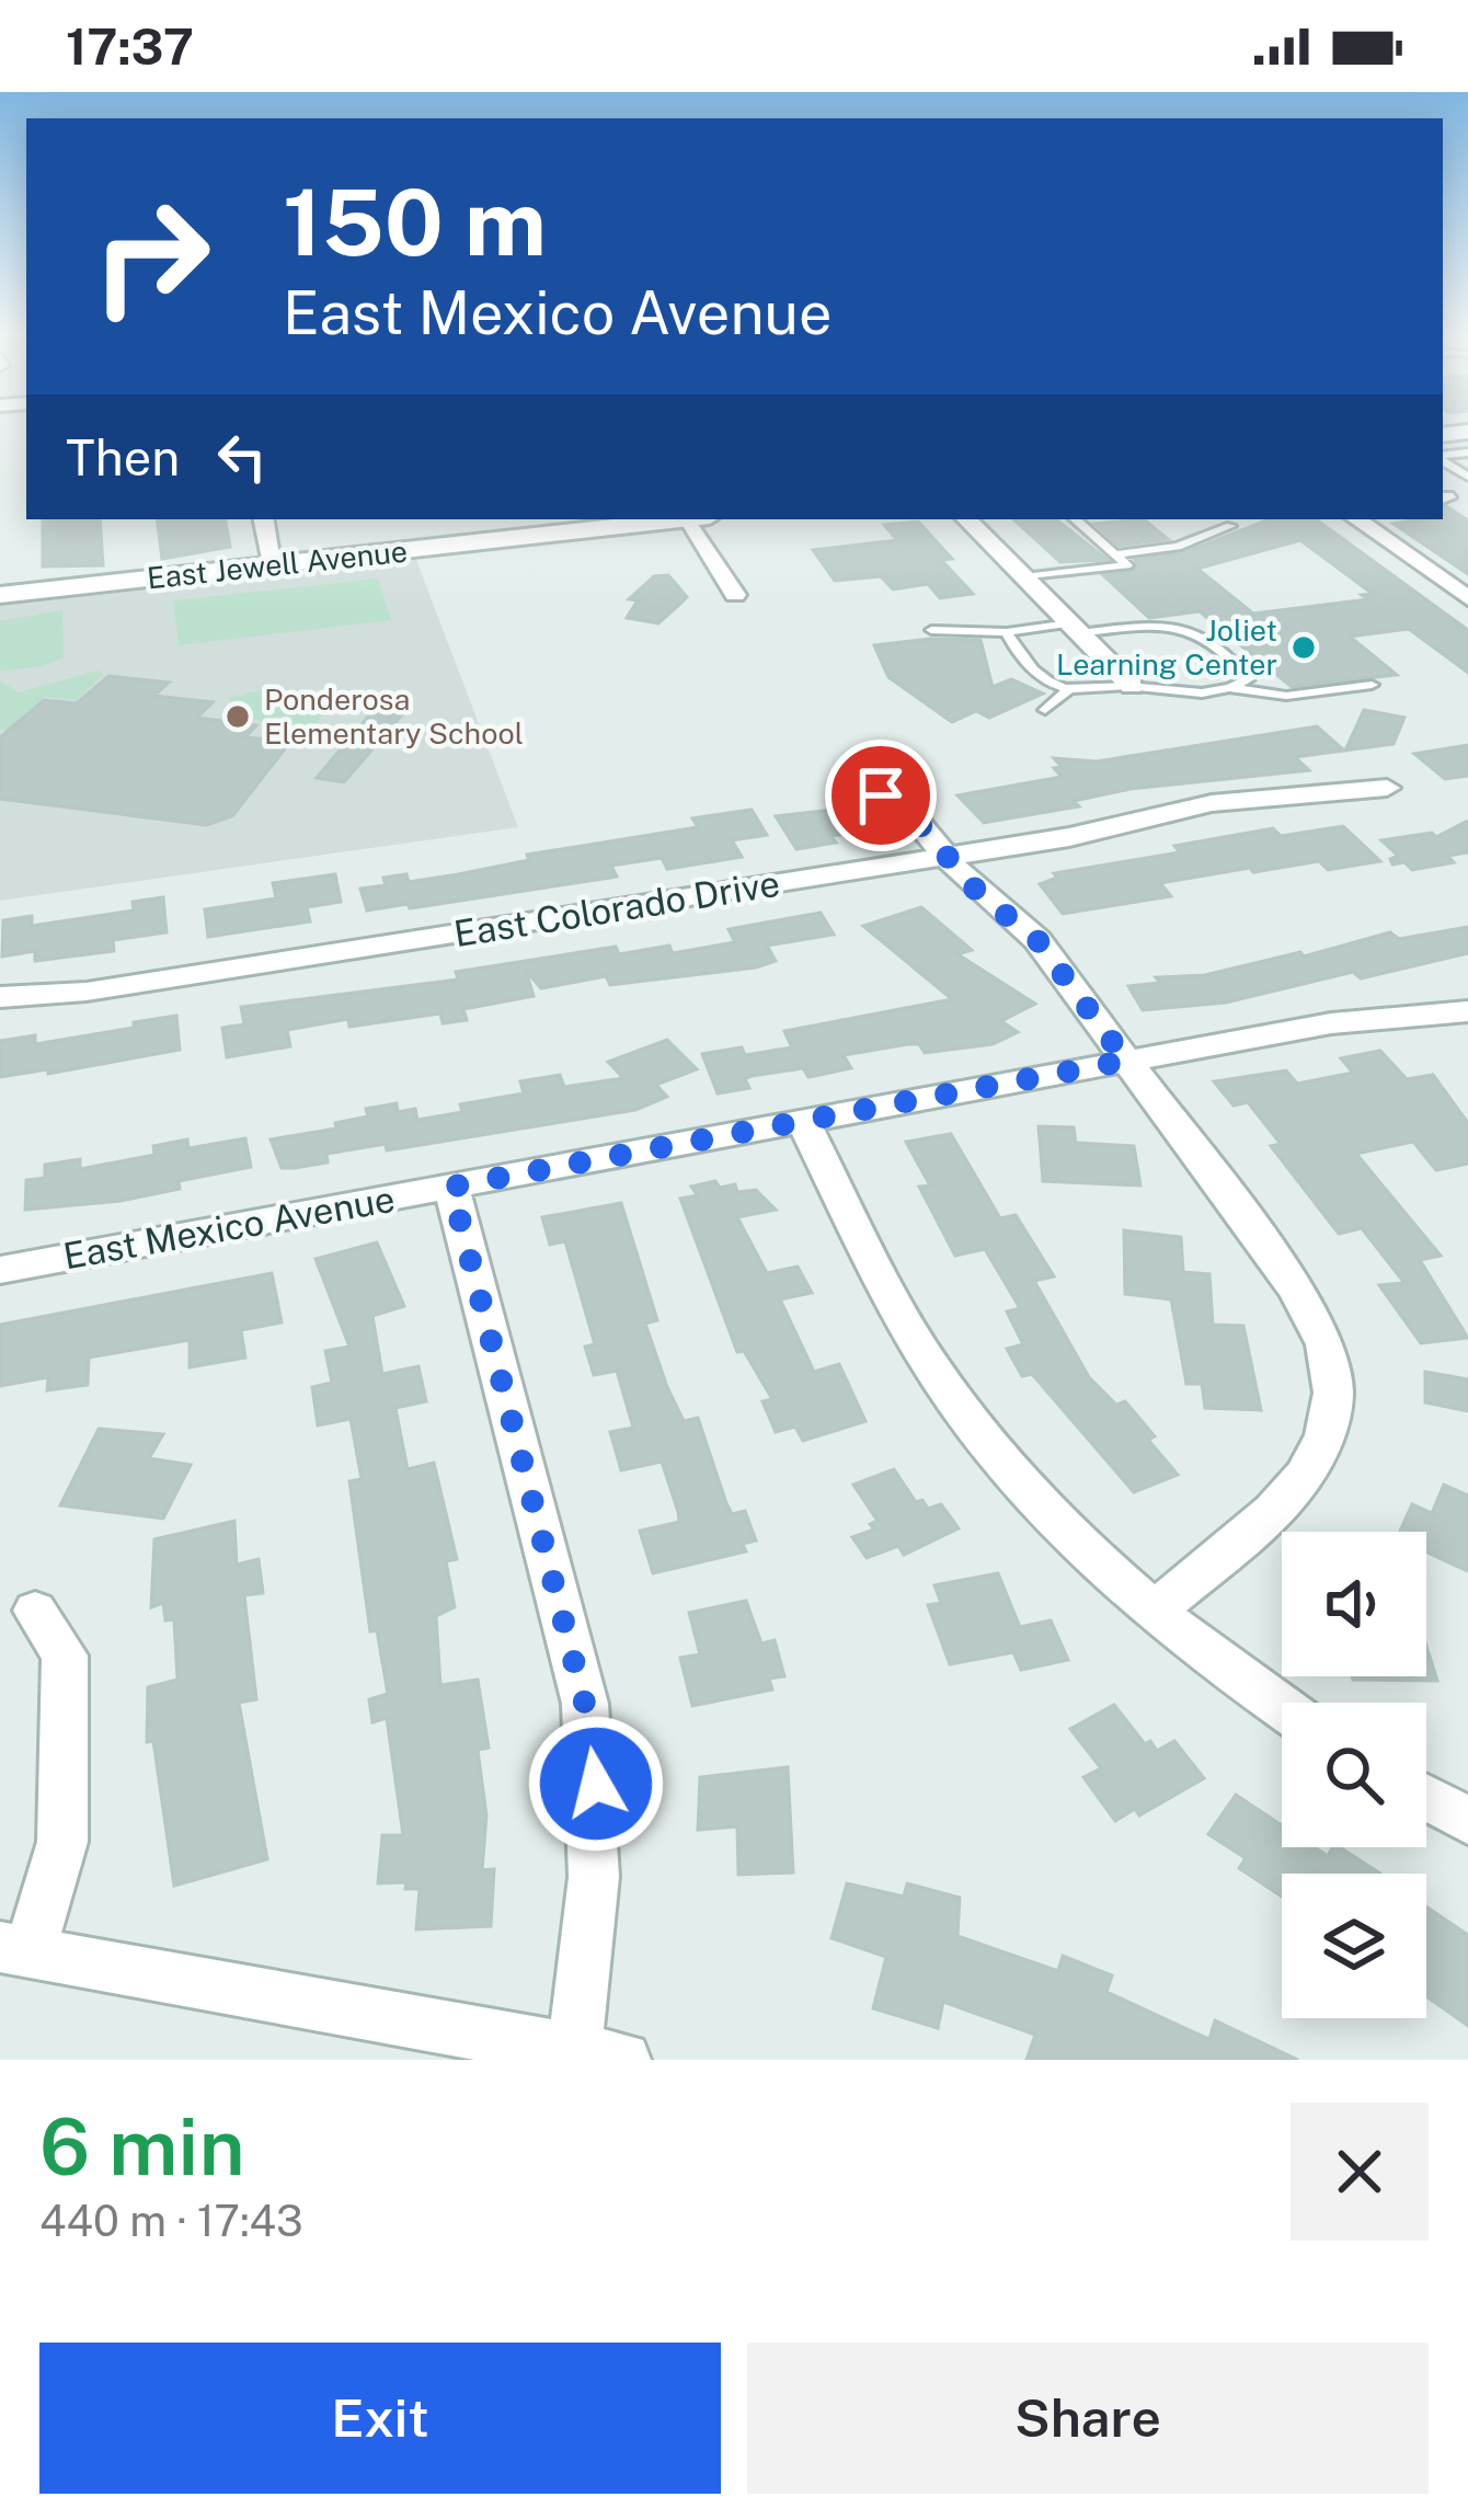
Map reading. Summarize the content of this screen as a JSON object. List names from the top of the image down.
{
  "streets": {
    "street": ["East Jewell Avenue", "East Colorado Drive", "East Mexico Avenue"]
  },
  "places": ["Joliet Learning Center", "Ponderosa Elementary School"],
  "page": {
    "status": "17:37",
    "turn": ["150 m", "East Mexico Avenue"],
    "then": "Then",
    "heading": ["6 min", "440 m · 17:43"],
    "buttons": ["Exit", "Share"]
  }
}
